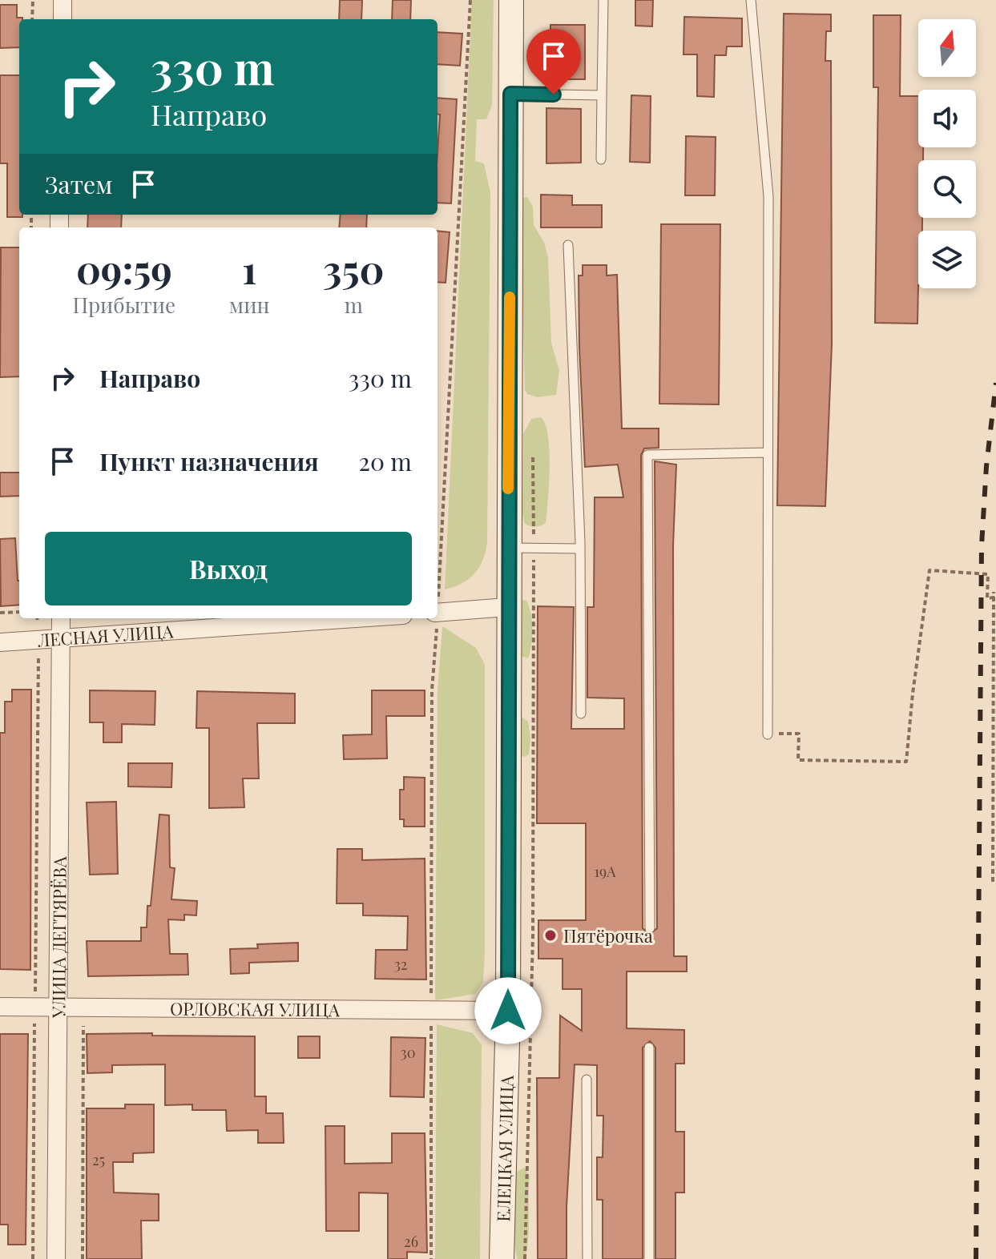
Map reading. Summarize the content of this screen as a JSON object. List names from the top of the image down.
{
  "streets": {
    "main road": ["ЕЛЕЦКАЯ УЛИЦА"],
    "street": ["ЛЕСНАЯ УЛИЦА", "УЛИЦА ДЕГТЯРЁВА", "ОРЛОВСКАЯ УЛИЦА"]
  },
  "crossings": [
    ["ЛЕСНАЯ УЛИЦА", "УЛИЦА ДЕГТЯРЁВА"],
    ["УЛИЦА ДЕГТЯРЁВА", "ОРЛОВСКАЯ УЛИЦА"],
    ["ОРЛОВСКАЯ УЛИЦА", "ЕЛЕЦКАЯ УЛИЦА"]
  ],
  "places": ["Пятёрочка"],
  "house_numbers": [
    "19А",
    "32",
    "30",
    "25",
    "26"
  ],
  "north": "top",
  "page": {
    "turn": ["330 m", "Направо"],
    "then": "Затем",
    "eta": [
      "09:59",
      "Прибытие",
      "1",
      "мин",
      "350",
      "m"
    ],
    "list": [
      {
        "name": "Направо",
        "value": "330 m"
      },
      {
        "name": "Пункт назначения",
        "value": "20 m"
      }
    ],
    "buttons": "Выход"
  }
}
